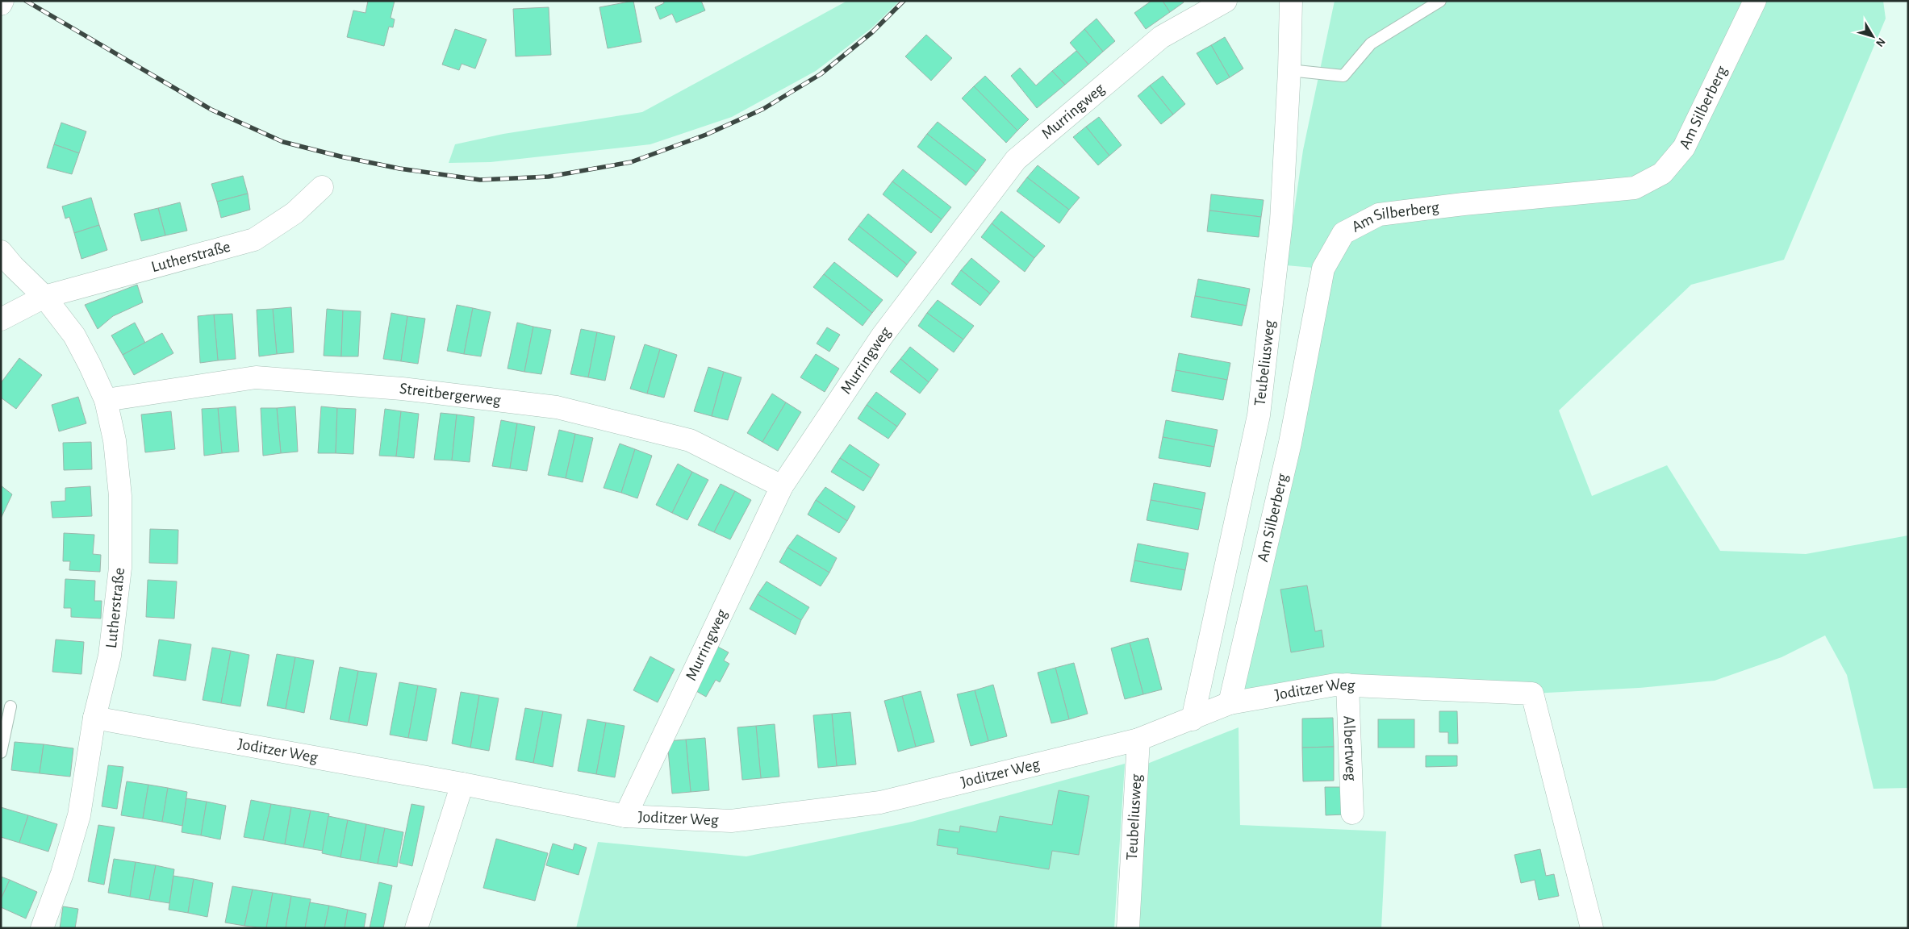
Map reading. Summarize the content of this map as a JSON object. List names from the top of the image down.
{
  "streets": {
    "street": [
      "Am Silberberg",
      "Murringweg",
      "Lutherstraße",
      "Teubeliusweg",
      "Streitbergerweg",
      "Joditzer Weg",
      "Albertweg"
    ]
  },
  "crossings": [
    ["Am Silberberg", "Joditzer Weg"],
    ["Murringweg", "Streitbergerweg"],
    ["Murringweg", "Joditzer Weg"],
    ["Lutherstraße", "Streitbergerweg"],
    ["Lutherstraße", "Joditzer Weg"],
    ["Teubeliusweg", "Joditzer Weg"],
    ["Joditzer Weg", "Albertweg"]
  ],
  "north": "bottom right"
}
